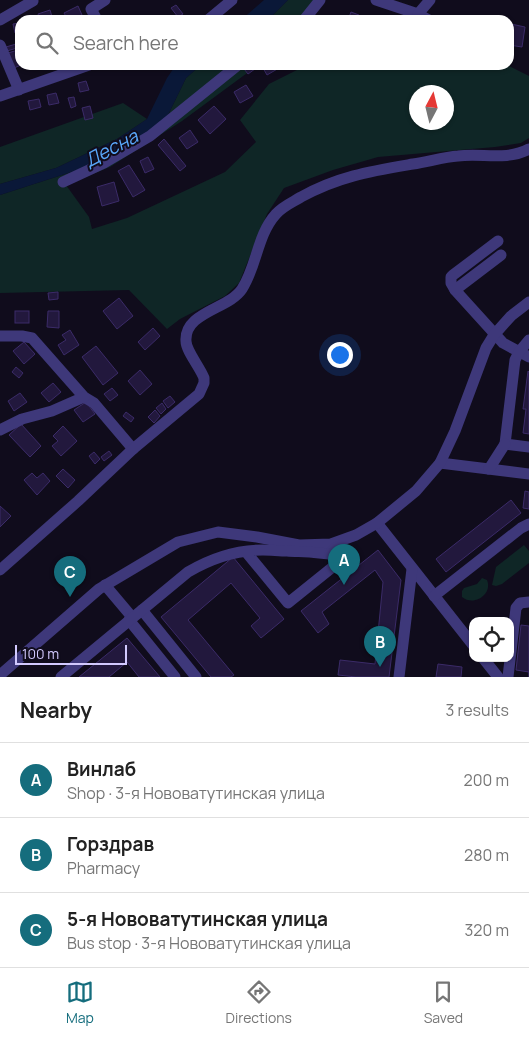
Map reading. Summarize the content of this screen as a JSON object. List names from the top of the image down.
{
  "water": ["Десна"],
  "scale_bar": "100 m",
  "north": "top",
  "page": {
    "search": "Search here",
    "pins": ["A", "C", "B"],
    "scale": "100 m",
    "heading": ["Nearby", "3 results"],
    "list": [
      {
        "mark": "A",
        "name": "Винлаб",
        "note": "Shop · 3-я Нововатутинская улица",
        "value": "200 m"
      },
      {
        "mark": "B",
        "name": "Горздрав",
        "note": "Pharmacy",
        "value": "280 m"
      },
      {
        "mark": "C",
        "name": "5-я Нововатутинская улица",
        "note": "Bus stop · 3-я Нововатутинская улица",
        "value": "320 m"
      }
    ],
    "nav": ["Map", "Directions", "Saved"]
  }
}
